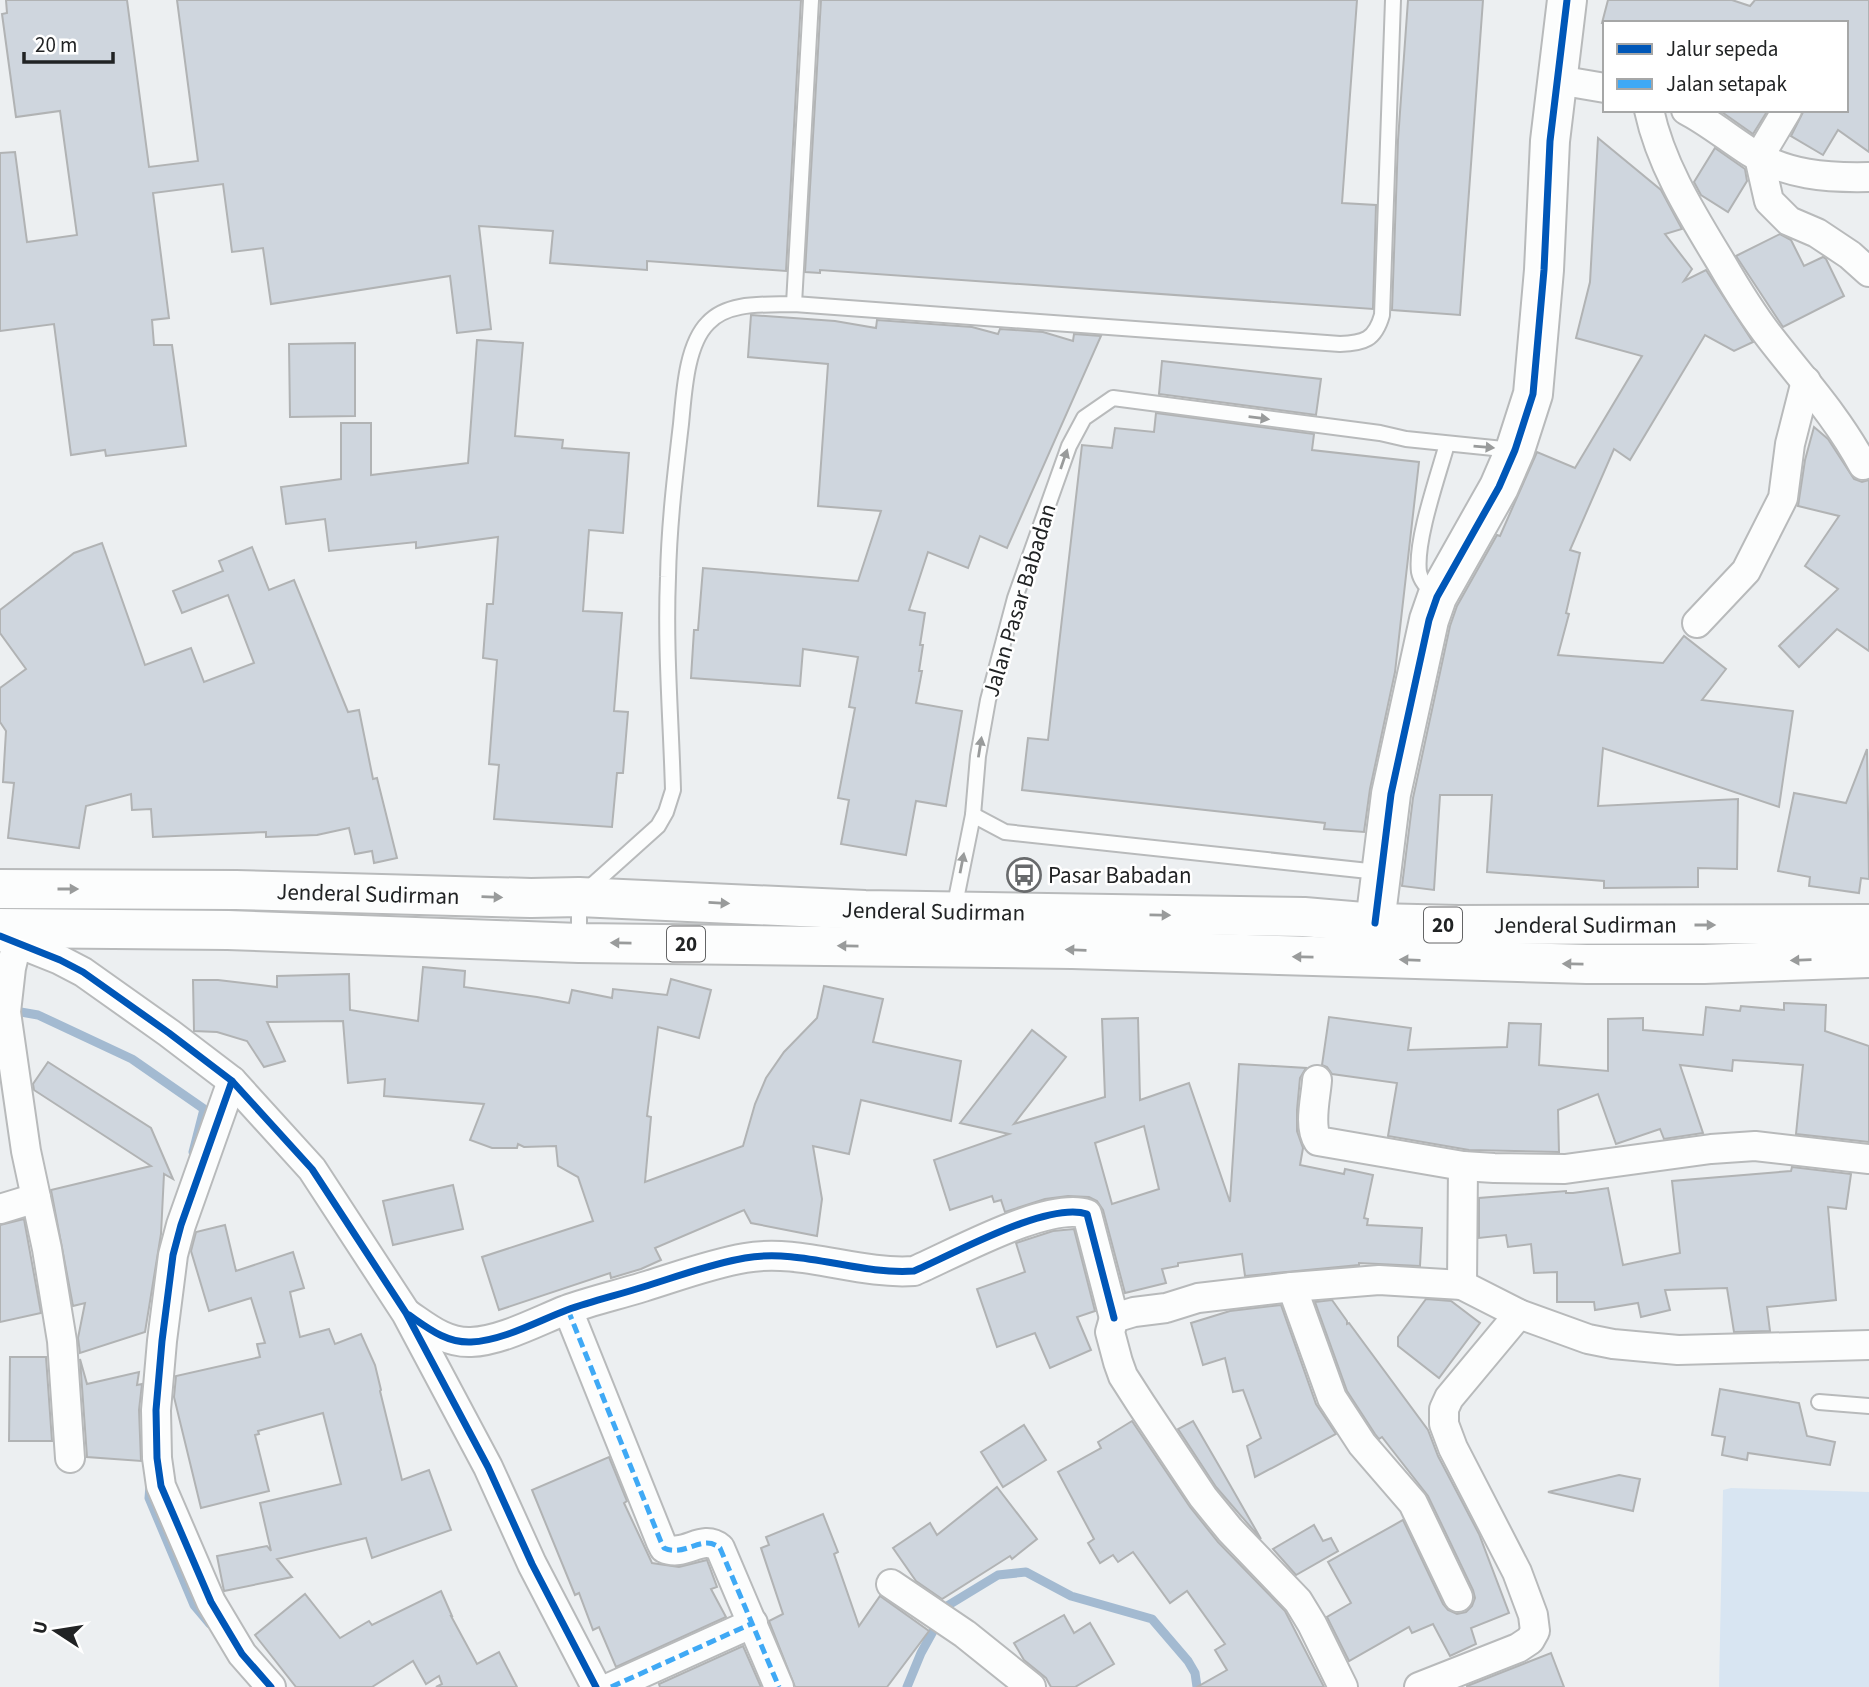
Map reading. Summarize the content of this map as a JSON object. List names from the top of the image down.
{
  "streets": {
    "main road": ["Jenderal Sudirman", "20"],
    "lane": ["Jalan Pasar Babadan"]
  },
  "crossings": [
    ["Jalan Pasar Babadan", "Jenderal Sudirman"]
  ],
  "places": {
    "bus stop": ["Pasar Babadan"]
  },
  "legend": ["Jalur sepeda", "Jalan setapak"],
  "scale_bar": "20 m",
  "north": "left"
}
